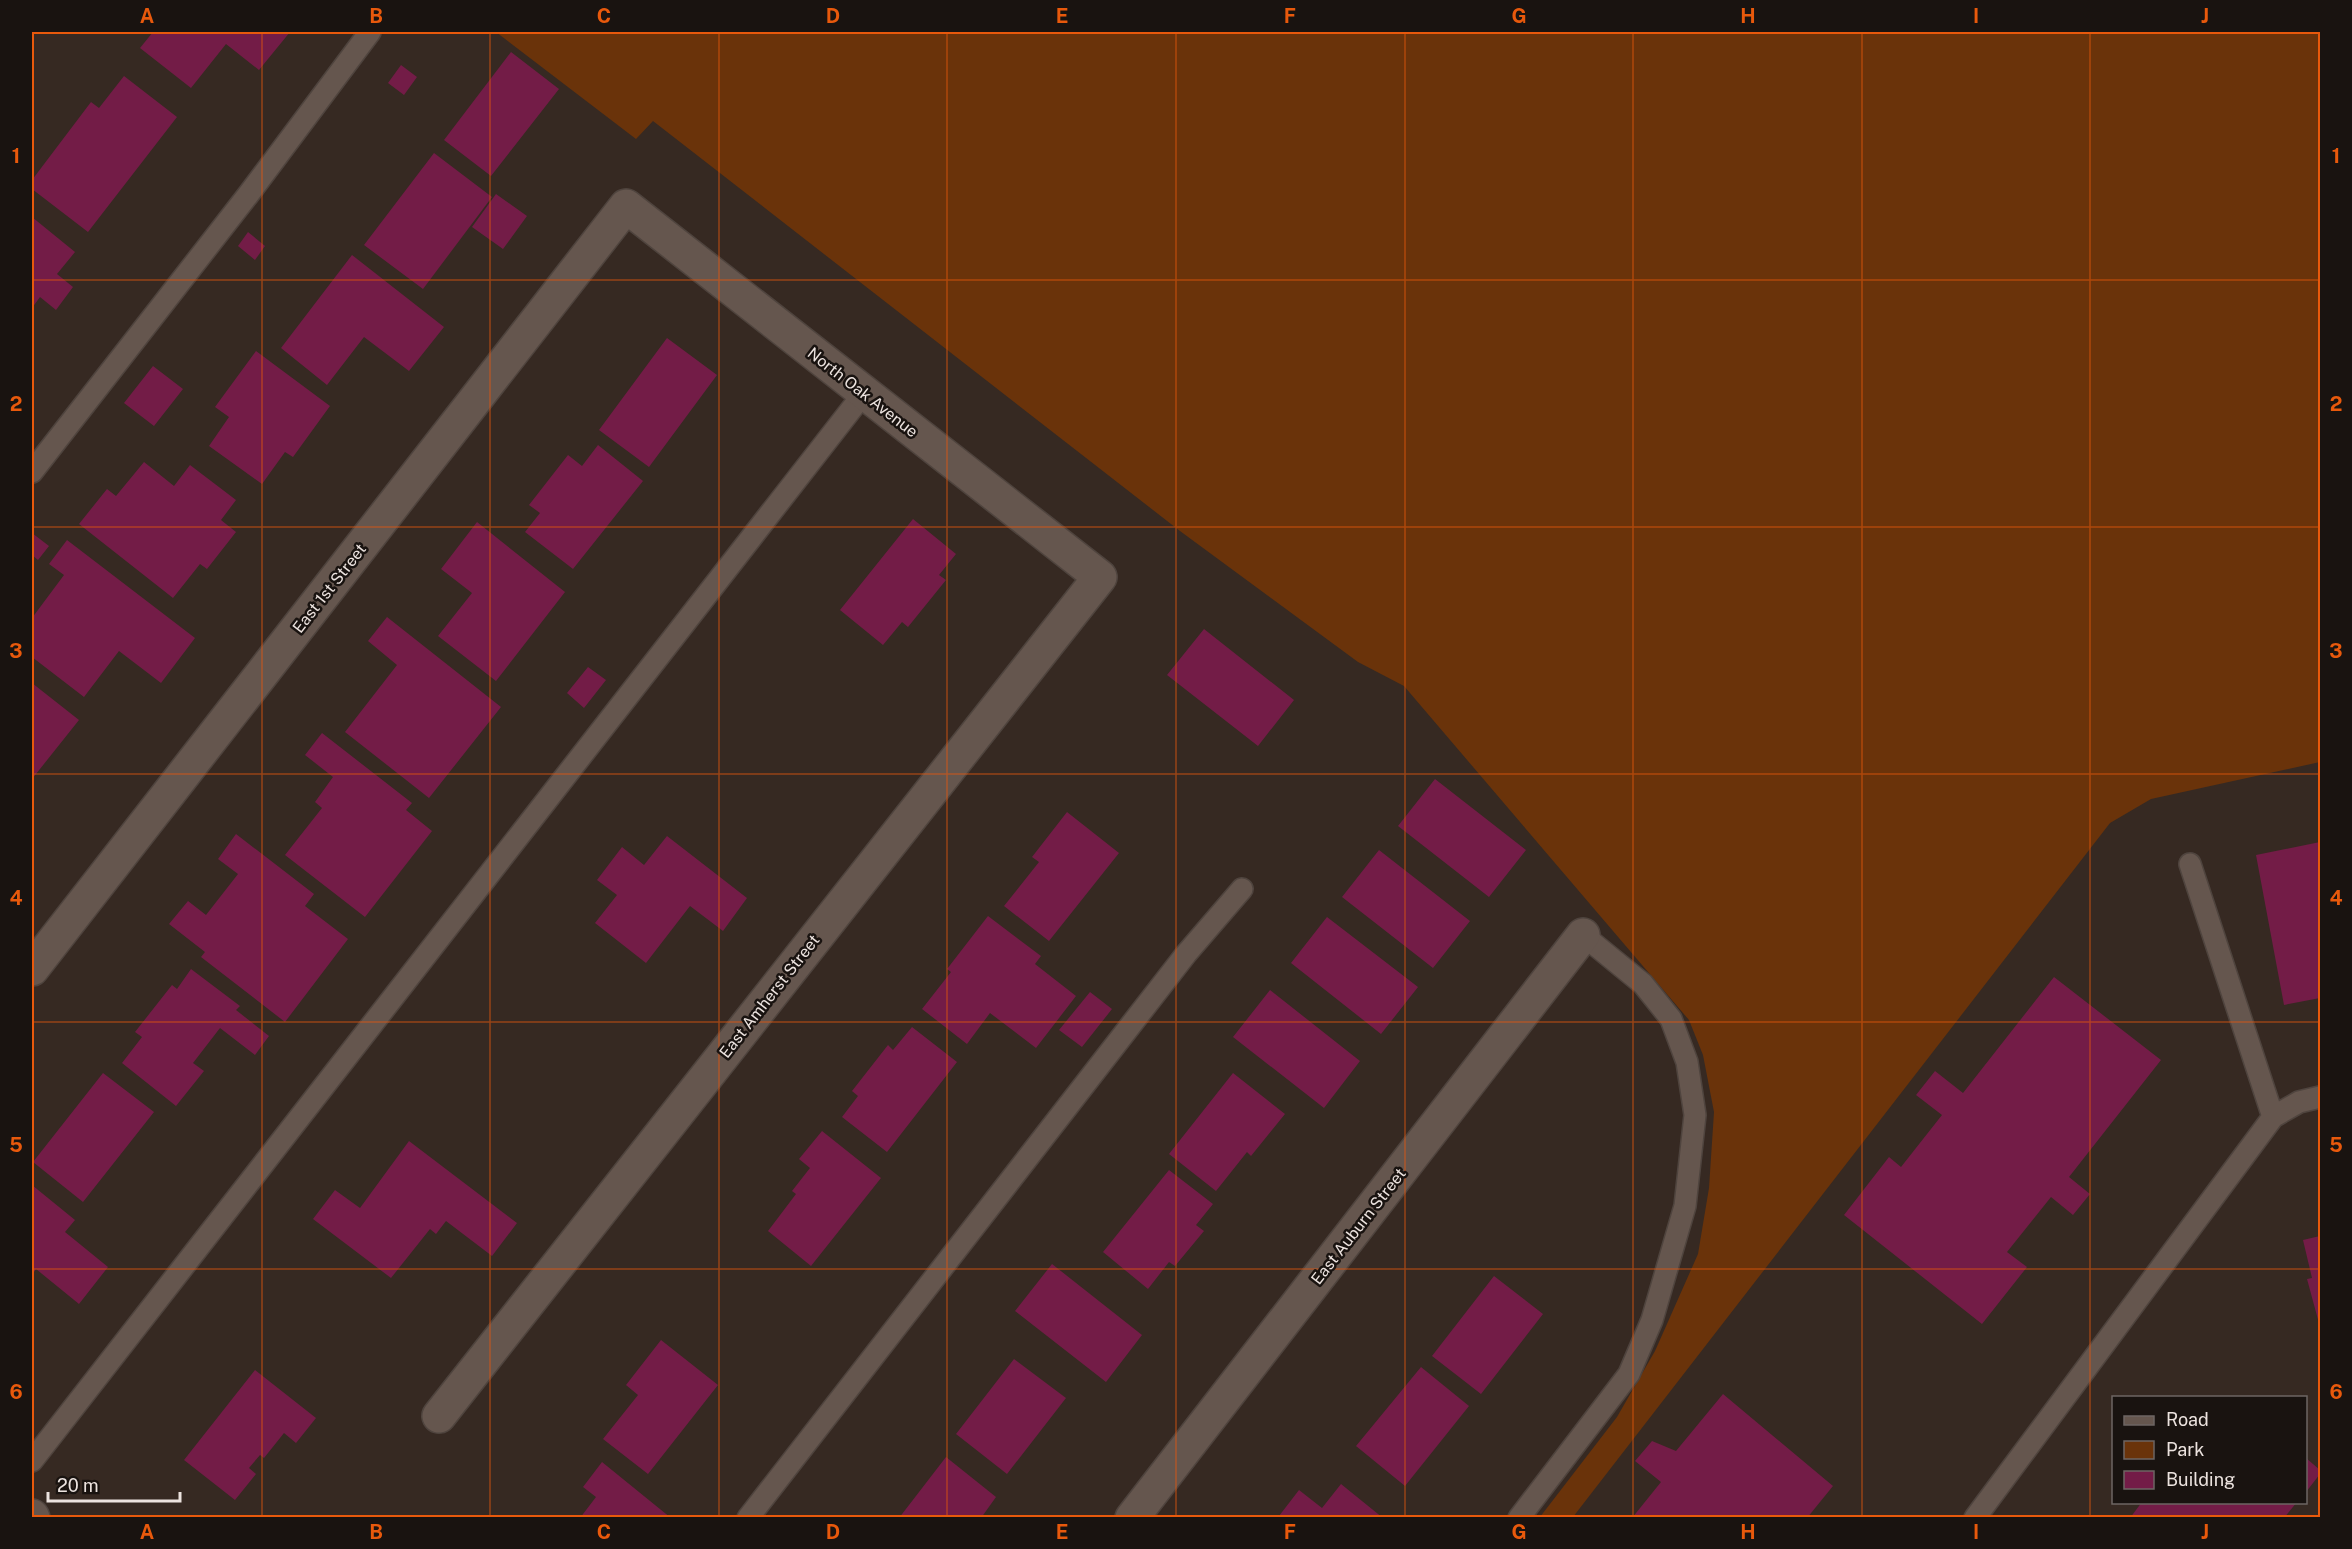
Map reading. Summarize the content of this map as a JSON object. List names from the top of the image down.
{
  "streets": {
    "street": [
      "North Oak Avenue",
      "East 1st Street",
      "East Amherst Street",
      "East Auburn Street"
    ]
  },
  "crossings": [
    ["North Oak Avenue", "East 1st Street"],
    ["North Oak Avenue", "East Amherst Street"]
  ],
  "legend": ["Road", "Park", "Building"],
  "scale_bar": "20 m",
  "grid": {
    "columns": [
      "A",
      "B",
      "C",
      "D",
      "E",
      "F",
      "G",
      "H",
      "I",
      "J"
    ],
    "rows": [
      "1",
      "2",
      "3",
      "4",
      "5",
      "6"
    ]
  }
}
